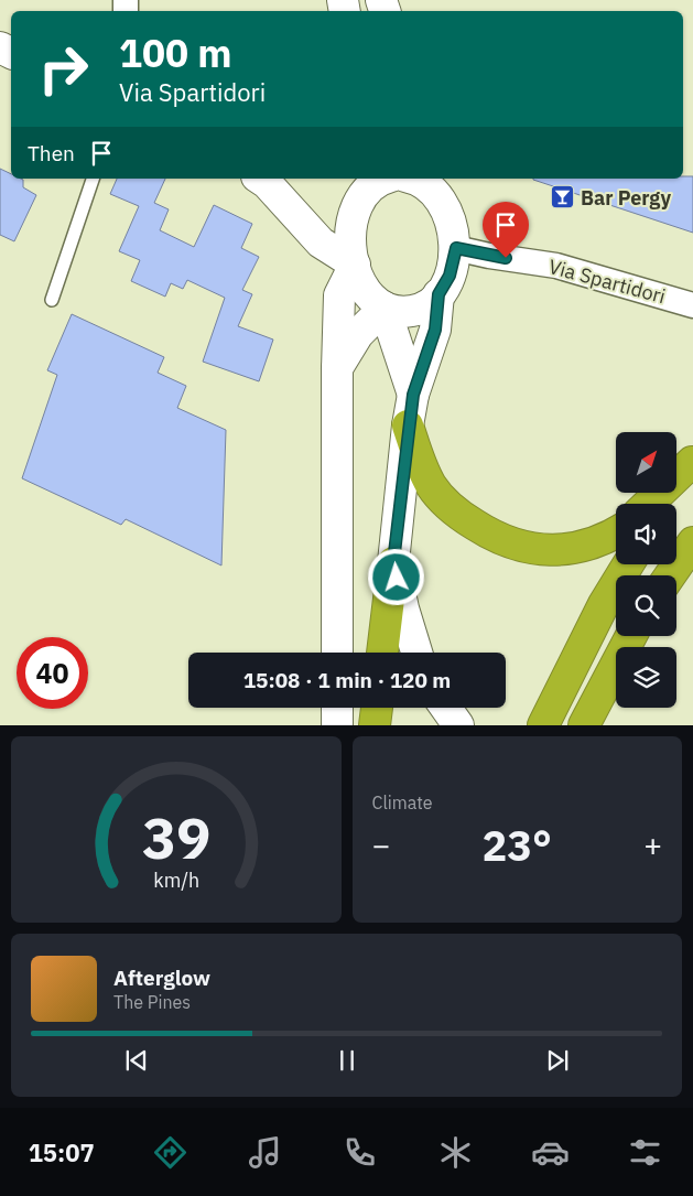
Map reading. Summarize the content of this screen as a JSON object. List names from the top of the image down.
{
  "streets": {
    "street": ["Via Spartidori"]
  },
  "places": {
    "bar": ["Bar Pergy"]
  },
  "north": "top right",
  "page": {
    "turn": ["100 m", "Via Spartidori"],
    "then": "Then",
    "limit": "40",
    "trip": "15:08 · 1 min · 120 m",
    "tile": "Climate",
    "heat": ["−", "23°", "+"],
    "song": ["Afterglow", "The Pines"],
    "tabs": "15:07",
    "gauge": ["39", "km/h"]
  }
}
